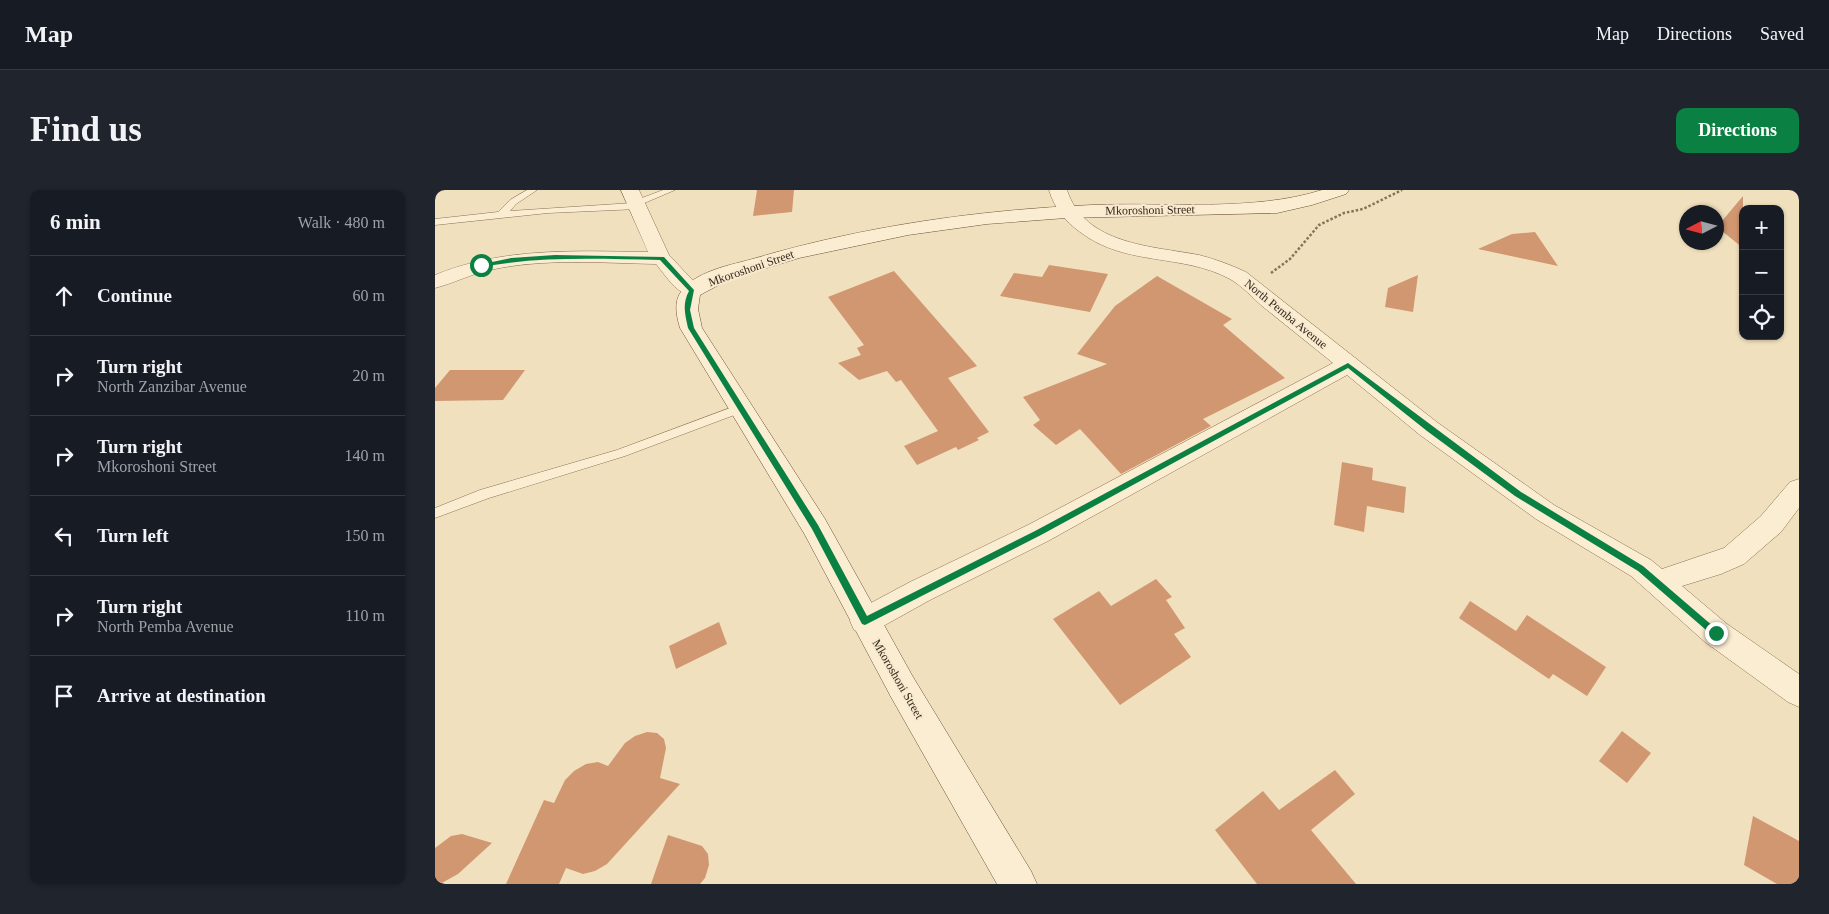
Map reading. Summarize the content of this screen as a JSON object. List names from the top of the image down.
{
  "streets": {
    "street": ["Mkoroshoni Street", "North Pemba Avenue"]
  },
  "crossings": [
    ["Mkoroshoni Street", "North Pemba Avenue"]
  ],
  "north": "left",
  "page": {
    "header": "Map",
    "nav": ["Map", "Directions", "Saved"],
    "buttons": "Directions",
    "title": "Find us",
    "heading": ["6 min", "Walk · 480 m"],
    "map_buttons": ["+", "−"],
    "list": [
      ["Continue", "60 m"],
      ["Turn right", "North Zanzibar Avenue", "20 m"],
      ["Turn right", "Mkoroshoni Street", "140 m"],
      ["Turn left", "150 m"],
      ["Turn right", "North Pemba Avenue", "110 m"],
      "Arrive at destination"
    ]
  }
}
